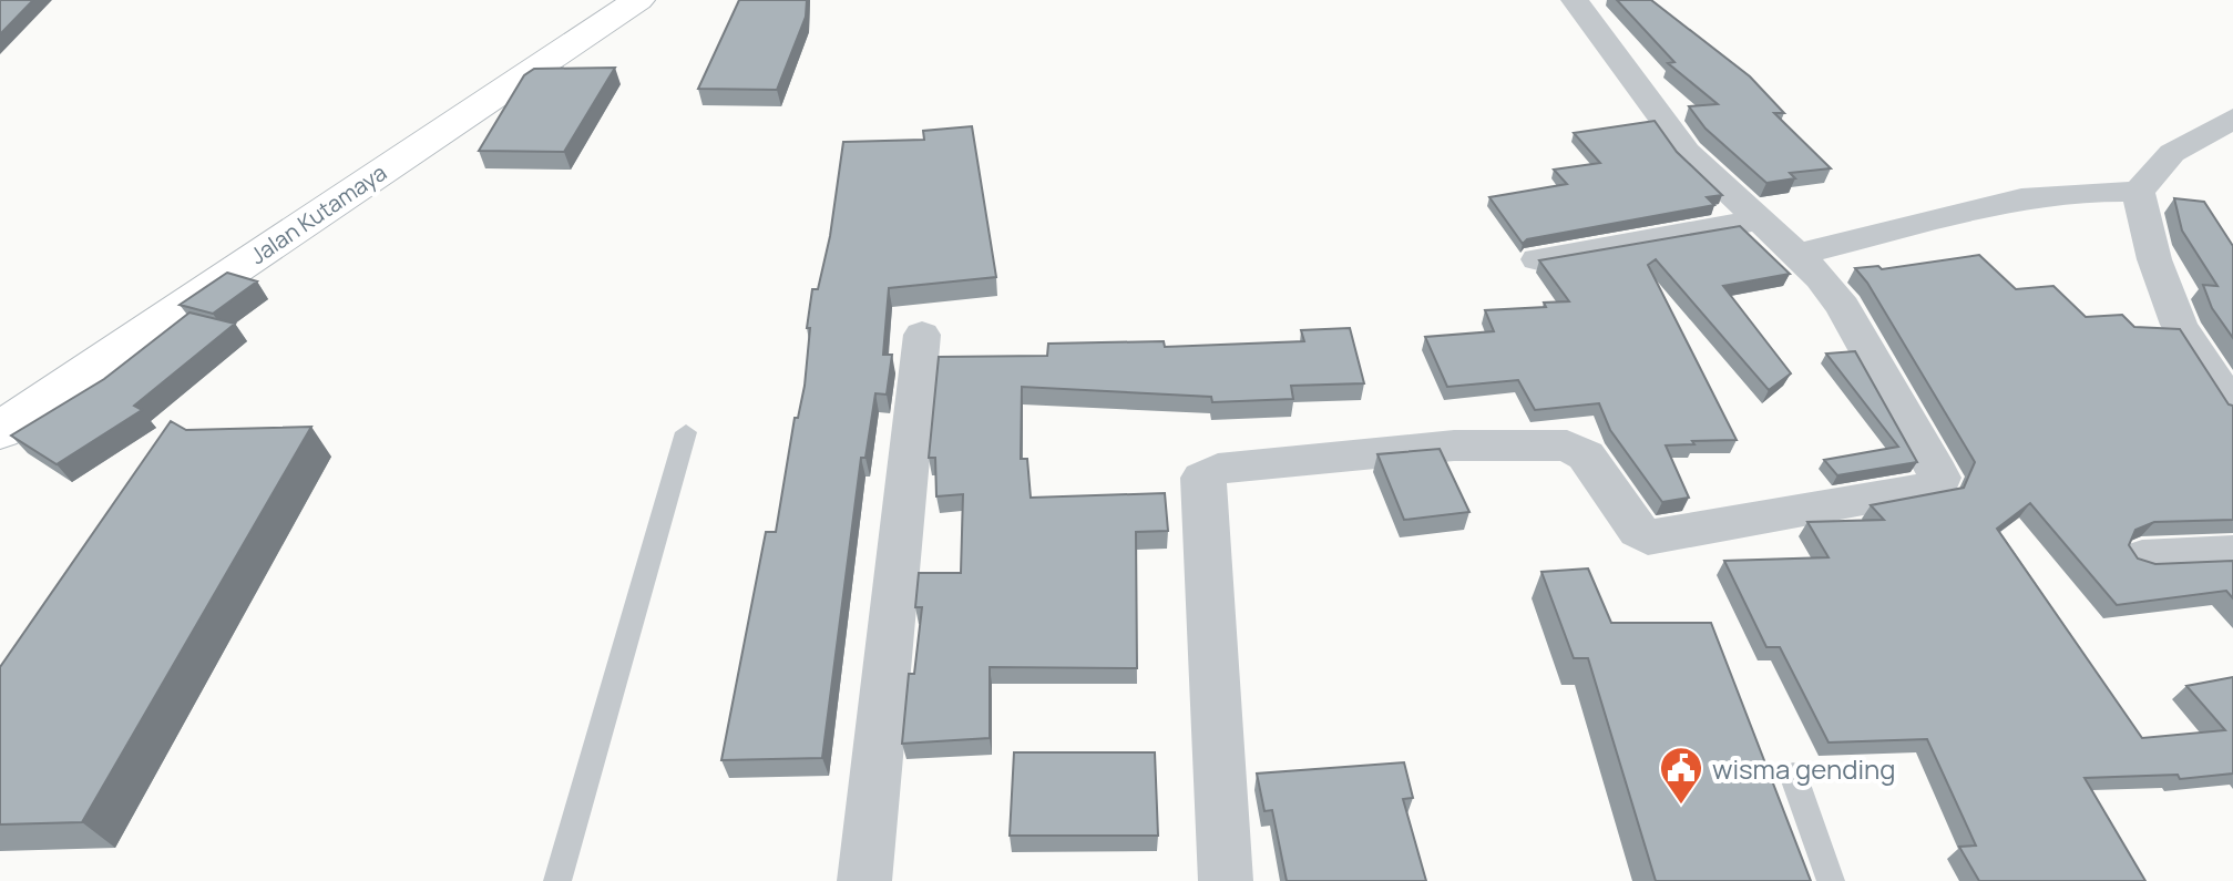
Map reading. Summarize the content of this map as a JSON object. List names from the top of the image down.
{
  "streets": {
    "main road": ["Jalan Kutamaya"]
  },
  "places": {
    "public building": ["wisma gending"]
  }
}
